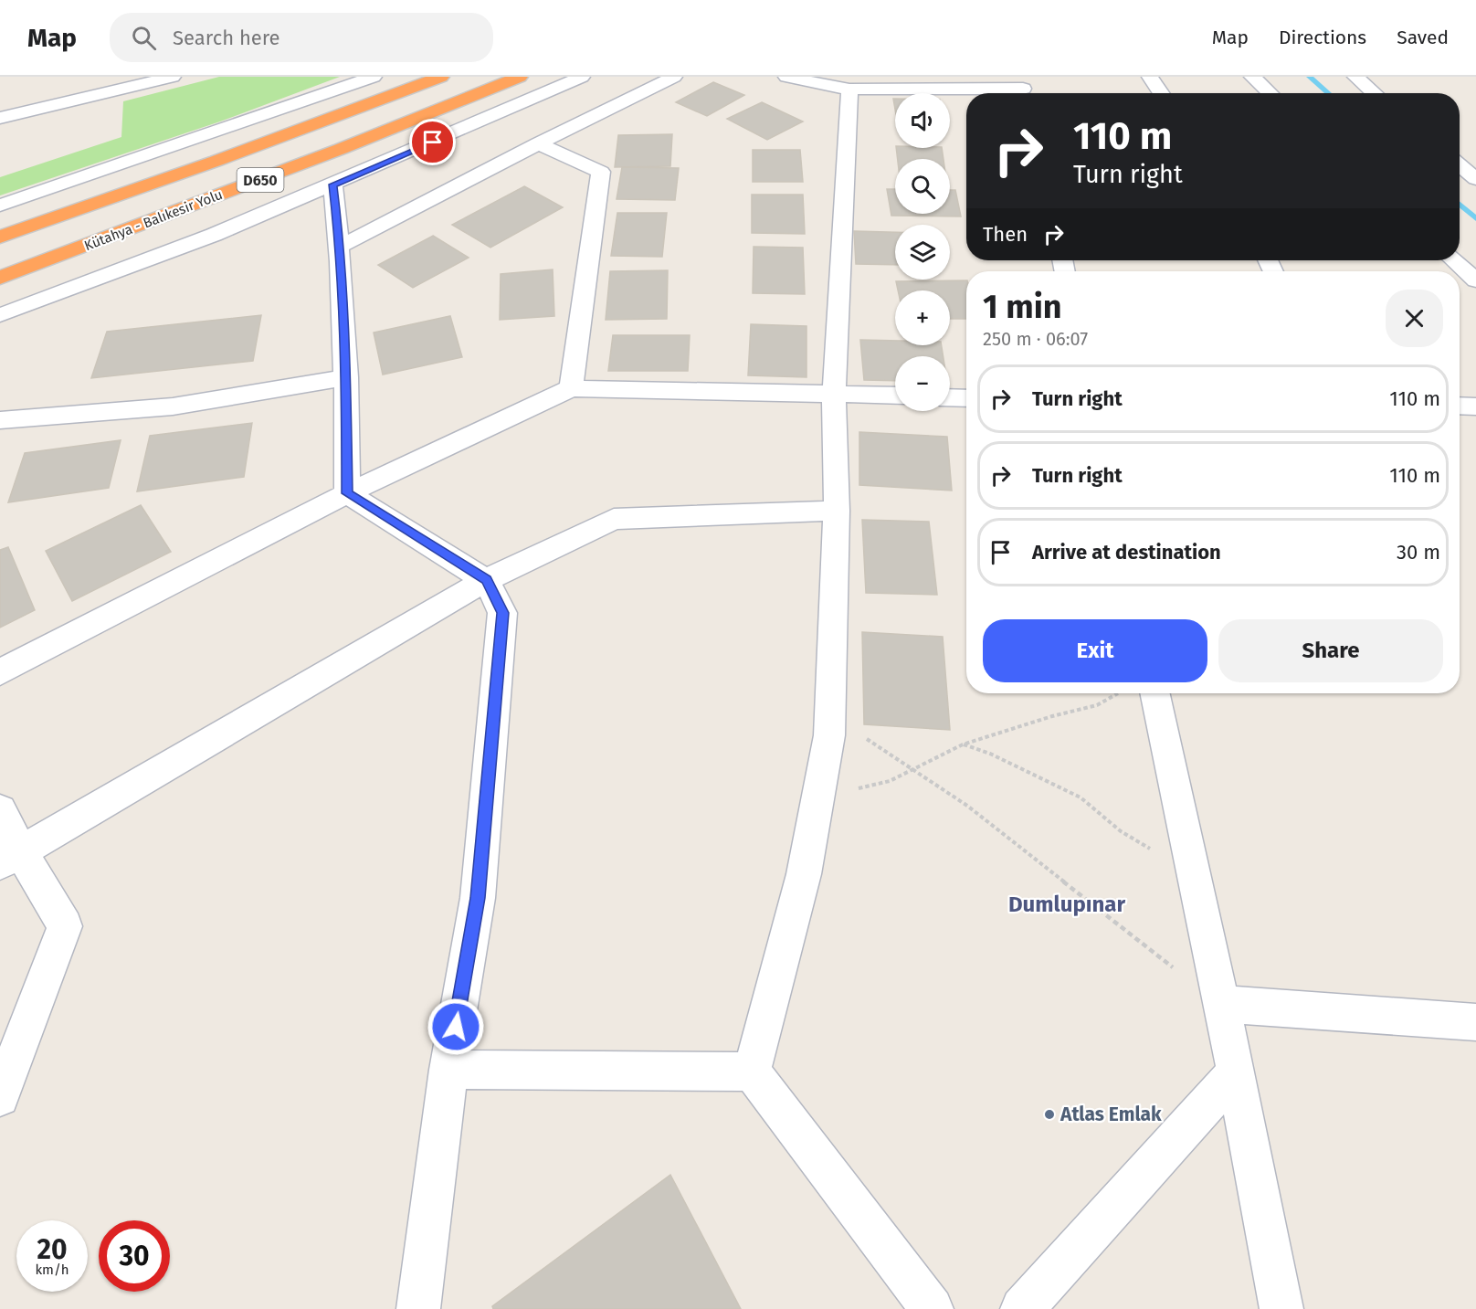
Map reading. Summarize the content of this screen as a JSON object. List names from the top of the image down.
{
  "streets": {
    "highway": ["D650", "Kütahya - Balıkesir Yolu"]
  },
  "districts": ["Dumlupınar"],
  "places": ["Atlas Emlak"],
  "page": {
    "header": "Map",
    "search": "Search here",
    "nav": ["Map", "Directions", "Saved"],
    "map_buttons": ["+", "−"],
    "turn": ["110 m", "Turn right"],
    "then": "Then",
    "heading": ["1 min", "250 m · 06:07"],
    "list": [
      {
        "name": "Turn right",
        "value": "110 m"
      },
      {
        "name": "Turn right",
        "value": "110 m"
      },
      {
        "name": "Arrive at destination",
        "value": "30 m"
      }
    ],
    "buttons": ["Exit", "Share"],
    "speed": "20 km/h",
    "limit": "30"
  }
}
